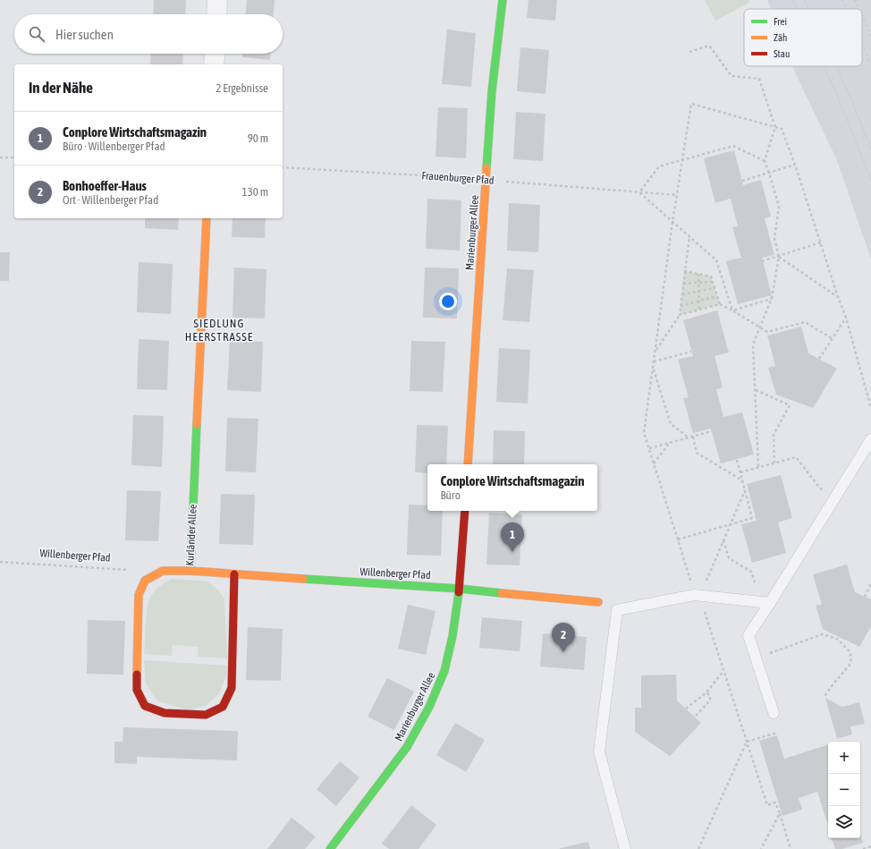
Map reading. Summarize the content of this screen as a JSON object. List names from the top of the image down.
{
  "streets": {
    "street": ["Marienburger Allee", "Kurländer Allee", "Willenberger Pfad"],
    "path": ["Frauenburger Pfad"]
  },
  "crossings": [
    ["Frauenburger Pfad", "Marienburger Allee"],
    ["Marienburger Allee", "Willenberger Pfad"],
    ["Kurländer Allee", "Willenberger Pfad"]
  ],
  "districts": ["SIEDLUNG HEERSTRASSE"],
  "legend": ["Frei", "Zäh", "Stau"],
  "page": {
    "search": "Hier suchen",
    "heading": ["In der Nähe", "2 Ergebnisse"],
    "list": [
      {
        "mark": "1",
        "name": "Conplore Wirtschaftsmagazin",
        "note": "Büro · Willenberger Pfad",
        "value": "90 m"
      },
      {
        "mark": "2",
        "name": "Bonhoeffer-Haus",
        "note": "Ort · Willenberger Pfad",
        "value": "130 m"
      }
    ],
    "popup": ["Conplore Wirtschaftsmagazin", "Büro"],
    "pins": ["1", "2"],
    "map_buttons": ["+", "−"]
  }
}
